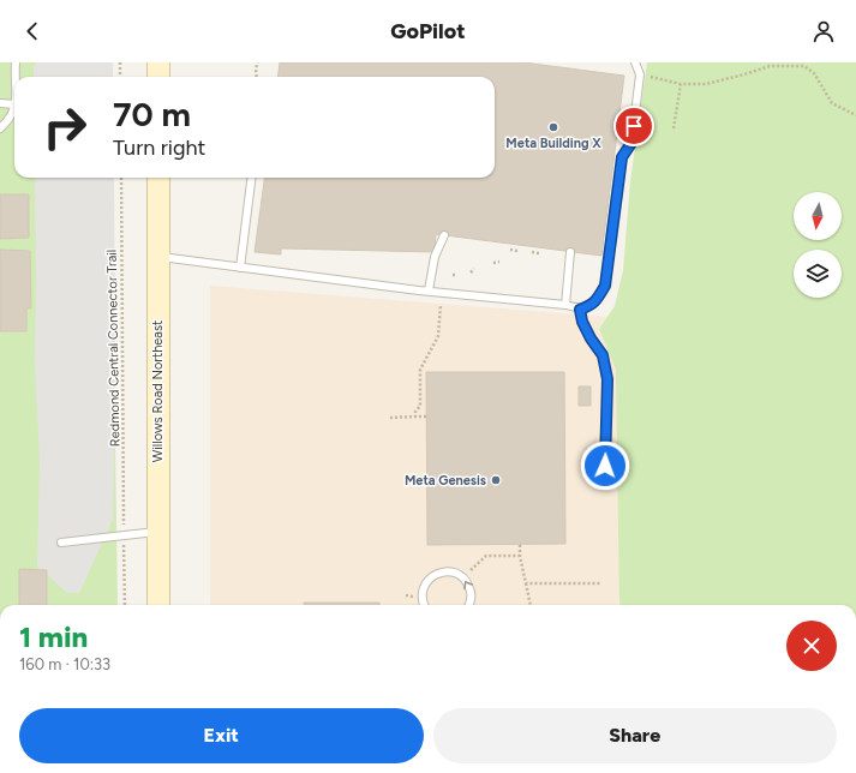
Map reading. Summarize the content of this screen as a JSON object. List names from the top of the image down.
{
  "streets": {
    "main road": ["Willows Road Northeast"],
    "path": ["Redmond Central Connector Trail"]
  },
  "places": ["Meta Building X", "Meta Genesis"],
  "north": "bottom",
  "page": {
    "header": "GoPilot",
    "turn": ["70 m", "Turn right"],
    "heading": ["1 min", "160 m · 10:33"],
    "buttons": ["Exit", "Share"]
  }
}
